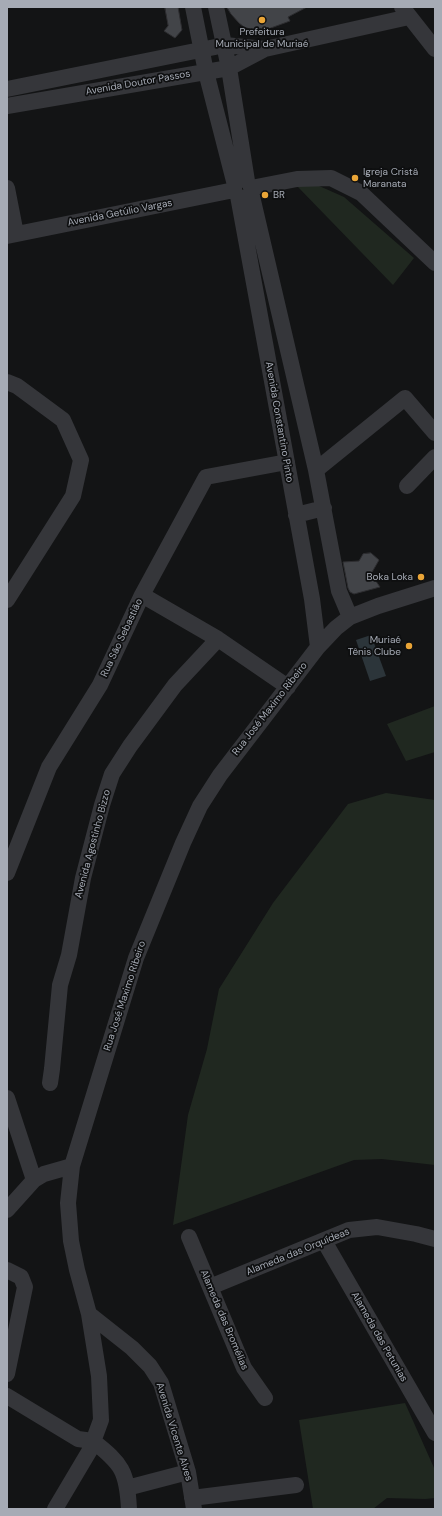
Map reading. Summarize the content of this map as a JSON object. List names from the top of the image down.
{
  "streets": {
    "street": [
      "Avenida Doutor Passos",
      "Avenida Getúlio Vargas",
      "Avenida Constantino Pinto",
      "Rua São Sebastião",
      "Rua José Maximo Ribeiro",
      "Avenida Agostinho Bizzo",
      "Alameda das Orquídeas",
      "Alameda das Bromélias",
      "Alameda das Petunias",
      "Avenida Vicente Alves"
    ]
  },
  "crossings": [
    ["Avenida Doutor Passos", "Avenida Constantino Pinto"],
    ["Avenida Getúlio Vargas", "Avenida Constantino Pinto"],
    ["Avenida Constantino Pinto", "Rua São Sebastião"],
    ["Avenida Constantino Pinto", "Rua José Maximo Ribeiro"],
    ["Rua José Maximo Ribeiro", "Avenida Vicente Alves"],
    ["Alameda das Orquídeas", "Alameda das Bromélias"],
    ["Alameda das Orquídeas", "Alameda das Petunias"]
  ],
  "places": [
    "Prefeitura Municipal de Muriaé",
    "Igreja Cristâ Maranata",
    "BR",
    "Boka Loka",
    "Muriaé Tênis Clube"
  ]
}
